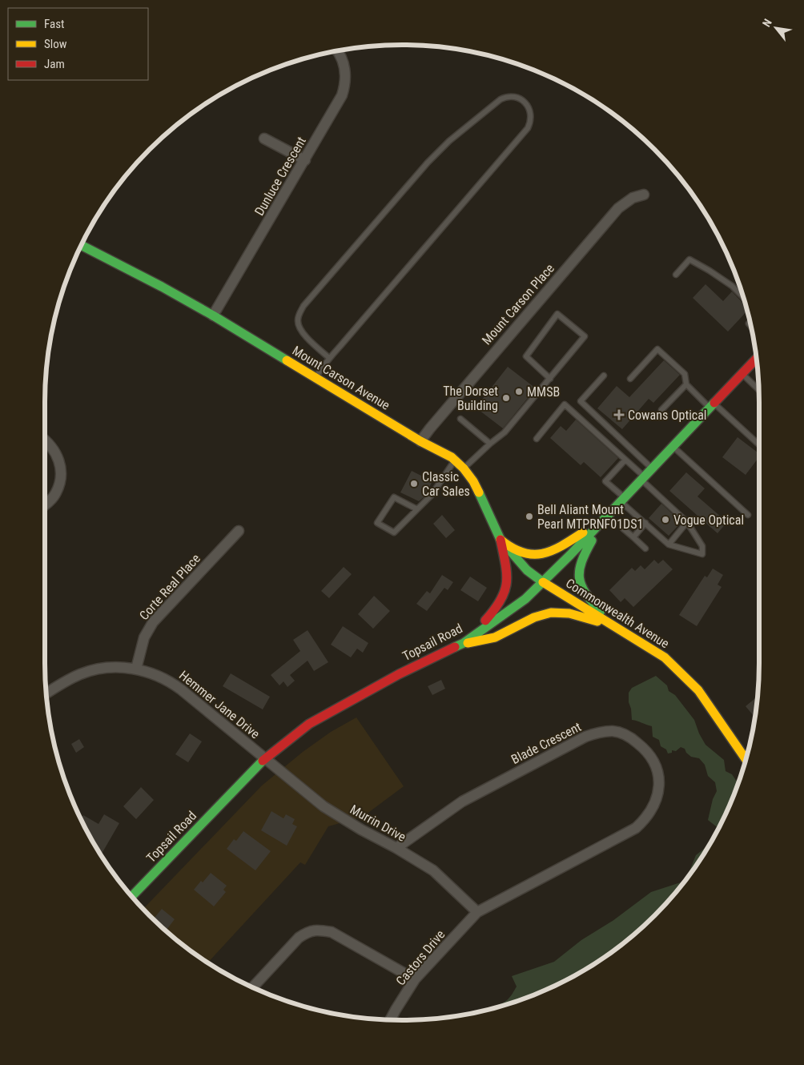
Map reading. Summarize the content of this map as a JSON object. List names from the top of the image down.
{
  "streets": {
    "main road": ["Mount Carson Avenue", "Commonwealth Avenue", "Topsail Road"],
    "street": [
      "Dunluce Crescent",
      "Mount Carson Place",
      "Corte Real Place",
      "Hemmer Jane Drive",
      "Blade Crescent",
      "Murrin Drive",
      "Castors Drive"
    ]
  },
  "crossings": [
    ["Dunluce Crescent", "Mount Carson Avenue"],
    ["Mount Carson Place", "Mount Carson Avenue"],
    ["Mount Carson Avenue", "Commonwealth Avenue"],
    ["Mount Carson Avenue", "Topsail Road"],
    ["Corte Real Place", "Hemmer Jane Drive"],
    ["Commonwealth Avenue", "Topsail Road"],
    ["Topsail Road", "Hemmer Jane Drive"],
    ["Topsail Road", "Murrin Drive"],
    ["Hemmer Jane Drive", "Murrin Drive"],
    ["Blade Crescent", "Murrin Drive"],
    ["Blade Crescent", "Castors Drive"],
    ["Murrin Drive", "Castors Drive"]
  ],
  "places": {
    "other": [
      "MMSB",
      "The Dorset Building",
      "Classic Car Sales",
      "Bell Aliant Mount Pearl MTPRNF01DS1",
      "Vogue Optical"
    ],
    "health": ["Cowans Optical"]
  },
  "legend": ["Fast", "Slow", "Jam"],
  "north": "top left"
}
